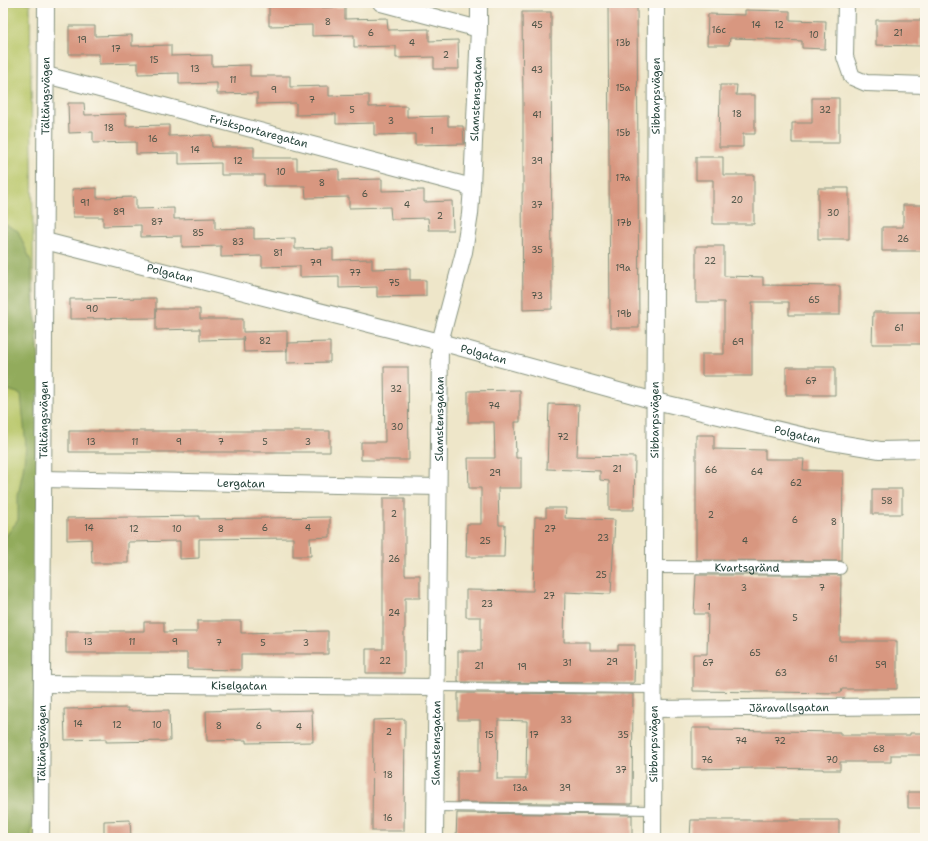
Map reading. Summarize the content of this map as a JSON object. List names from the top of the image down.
{
  "streets": {
    "street": [
      "Tältängsvägen",
      "Sibbarpsvägen",
      "Slamstensgatan",
      "Frisksportaregatan",
      "Polgatan",
      "Lergatan",
      "Kvartsgränd",
      "Kiselgatan",
      "Järavallsgatan"
    ]
  },
  "crossings": [
    ["Tältängsvägen", "Frisksportaregatan"],
    ["Tältängsvägen", "Polgatan"],
    ["Tältängsvägen", "Lergatan"],
    ["Tältängsvägen", "Kiselgatan"],
    ["Sibbarpsvägen", "Polgatan"],
    ["Sibbarpsvägen", "Kvartsgränd"],
    ["Sibbarpsvägen", "Järavallsgatan"],
    ["Slamstensgatan", "Frisksportaregatan"],
    ["Slamstensgatan", "Polgatan"],
    ["Slamstensgatan", "Lergatan"],
    ["Slamstensgatan", "Kiselgatan"]
  ],
  "house_numbers": [
    "8",
    "45",
    "14",
    "12",
    "16c",
    "6",
    "21",
    "10",
    "19",
    "4",
    "13b",
    "17",
    "2",
    "15",
    "13",
    "43",
    "11",
    "15a",
    "9",
    "7",
    "5",
    "32",
    "18",
    "41",
    "3",
    "18",
    "1",
    "15b",
    "16",
    "14",
    "12",
    "39",
    "10",
    "17a",
    "8",
    "6",
    "20",
    "91",
    "4",
    "37",
    "89",
    "30",
    "2",
    "87",
    "17b",
    "85",
    "26",
    "83",
    "35",
    "81",
    "22",
    "79",
    "19a",
    "77",
    "75",
    "73",
    "65",
    "90",
    "19b",
    "61",
    "82",
    "69",
    "67",
    "32",
    "74",
    "30",
    "72",
    "13",
    "11",
    "9",
    "7",
    "5",
    "3",
    "21",
    "66",
    "64",
    "29",
    "62",
    "58",
    "2",
    "2",
    "6",
    "8",
    "14",
    "6",
    "4",
    "12",
    "10",
    "8",
    "27",
    "23",
    "25",
    "4",
    "26",
    "25",
    "3",
    "7",
    "27",
    "23",
    "1",
    "24",
    "5",
    "13",
    "11",
    "9",
    "7",
    "5",
    "3",
    "65",
    "61",
    "22",
    "29",
    "31",
    "67",
    "59",
    "21",
    "19",
    "63",
    "33",
    "14",
    "12",
    "10",
    "8",
    "6",
    "4",
    "2",
    "15",
    "17",
    "35",
    "74",
    "72",
    "68",
    "76",
    "70",
    "37",
    "18",
    "13a",
    "39",
    "16"
  ]
}
